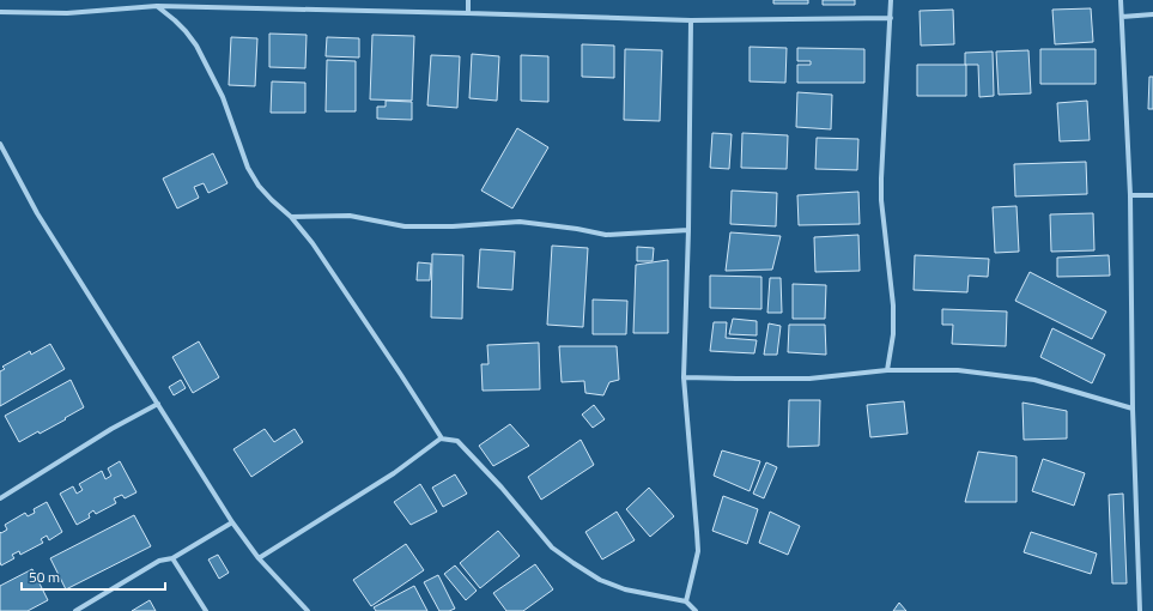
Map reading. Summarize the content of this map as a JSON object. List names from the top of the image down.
{
  "scale_bar": "50 m"
}
